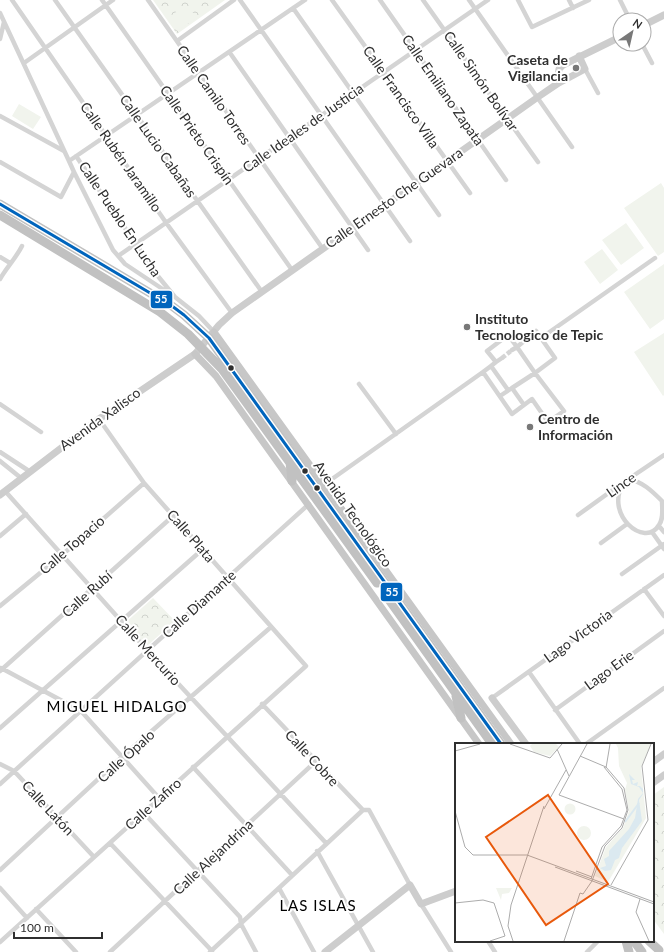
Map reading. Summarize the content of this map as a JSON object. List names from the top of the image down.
{
  "streets": {
    "highway": ["Avenida Tecnológico"],
    "street": [
      "Calle Simón Bolívar",
      "Calle Emiliano Zapata",
      "Calle Camilo Torres",
      "Calle Francisco Villa",
      "Calle Ideales de Justicia",
      "Calle Prieto Crispín",
      "Calle Lucio Cabañas",
      "Calle Rubén Jaramillo",
      "Calle Ernesto Che Guevara",
      "Calle Pueblo En Lucha",
      "Avenida Xalisco",
      "Lince",
      "Calle Plata",
      "Calle Topacio",
      "Calle Rubí",
      "Calle Diamante",
      "Lago Victoria",
      "Calle Mercurio",
      "Lago Erie",
      "Calle Ópalo",
      "Calle Cobre",
      "Calle Zafiro",
      "Calle Latón",
      "Calle Alejandrina"
    ]
  },
  "crossings": [
    ["Calle Simón Bolívar", "Calle Ideales de Justicia"],
    ["Calle Simón Bolívar", "Calle Ernesto Che Guevara"],
    ["Calle Emiliano Zapata", "Calle Ideales de Justicia"],
    ["Calle Emiliano Zapata", "Calle Ernesto Che Guevara"],
    ["Calle Camilo Torres", "Calle Ideales de Justicia"],
    ["Calle Camilo Torres", "Calle Ernesto Che Guevara"],
    ["Calle Francisco Villa", "Calle Ideales de Justicia"],
    ["Calle Francisco Villa", "Calle Ernesto Che Guevara"],
    ["Calle Ideales de Justicia", "Calle Prieto Crispín"],
    ["Calle Ideales de Justicia", "Calle Lucio Cabañas"],
    ["Calle Ideales de Justicia", "Calle Rubén Jaramillo"],
    ["Calle Ideales de Justicia", "Calle Pueblo En Lucha"],
    ["Calle Prieto Crispín", "Calle Ernesto Che Guevara"],
    ["Calle Lucio Cabañas", "Calle Ernesto Che Guevara"],
    ["Calle Rubén Jaramillo", "Calle Ernesto Che Guevara"],
    ["Calle Ernesto Che Guevara", "Calle Pueblo En Lucha"],
    ["Calle Ernesto Che Guevara", "Avenida Xalisco"],
    ["Calle Ernesto Che Guevara", "Avenida Tecnológico"],
    ["Calle Pueblo En Lucha", "Avenida Tecnológico"],
    ["Avenida Xalisco", "Avenida Tecnológico"],
    ["Avenida Xalisco", "Calle Plata"],
    ["Avenida Xalisco", "Calle Mercurio"],
    ["Calle Plata", "Calle Topacio"],
    ["Calle Plata", "Calle Rubí"],
    ["Calle Plata", "Calle Diamante"],
    ["Calle Plata", "Calle Ópalo"],
    ["Calle Plata", "Calle Zafiro"],
    ["Calle Topacio", "Calle Mercurio"],
    ["Calle Rubí", "Calle Mercurio"],
    ["Calle Diamante", "Calle Mercurio"],
    ["Calle Diamante", "Calle Latón"],
    ["Calle Mercurio", "Calle Ópalo"],
    ["Calle Mercurio", "Calle Zafiro"],
    ["Calle Mercurio", "Calle Alejandrina"],
    ["Calle Ópalo", "Calle Latón"],
    ["Calle Cobre", "Calle Zafiro"],
    ["Calle Cobre", "Calle Alejandrina"],
    ["Calle Zafiro", "Calle Latón"]
  ],
  "districts": ["MIGUEL HIDALGO", "LAS ISLAS"],
  "places": ["Caseta de Vigilancia", "Instituto Tecnologico de Tepic", "Centro de Información"],
  "lines": ["transit line 55"],
  "scale_bar": "100 m",
  "north": "top right"
}
